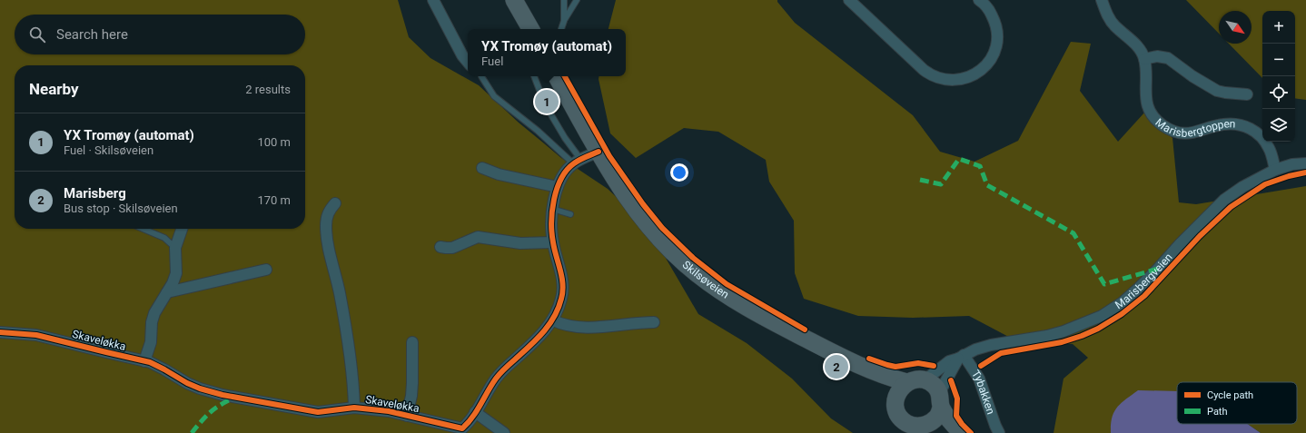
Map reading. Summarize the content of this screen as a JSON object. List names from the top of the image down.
{
  "streets": {
    "main road": ["Skilsøveien"],
    "street": [
      "Marisbergtoppen",
      "Marisbergveien",
      "Skaveløkka",
      "Tybakken"
    ]
  },
  "crossings": [
    ["Marisbergtoppen", "Marisbergveien"],
    ["Skilsøveien", "Marisbergveien"],
    ["Marisbergveien", "Tybakken"]
  ],
  "legend": ["Cycle path", "Path"],
  "north": "bottom right",
  "page": {
    "map_buttons": ["+", "−"],
    "search": "Search here",
    "popup": ["YX Tromøy (automat)", "Fuel"],
    "heading": ["Nearby", "2 results"],
    "pins": ["1", "2"],
    "list": [
      {
        "mark": "1",
        "name": "YX Tromøy (automat)",
        "note": "Fuel · Skilsøveien",
        "value": "100 m"
      },
      {
        "mark": "2",
        "name": "Marisberg",
        "note": "Bus stop · Skilsøveien",
        "value": "170 m"
      }
    ]
  }
}
